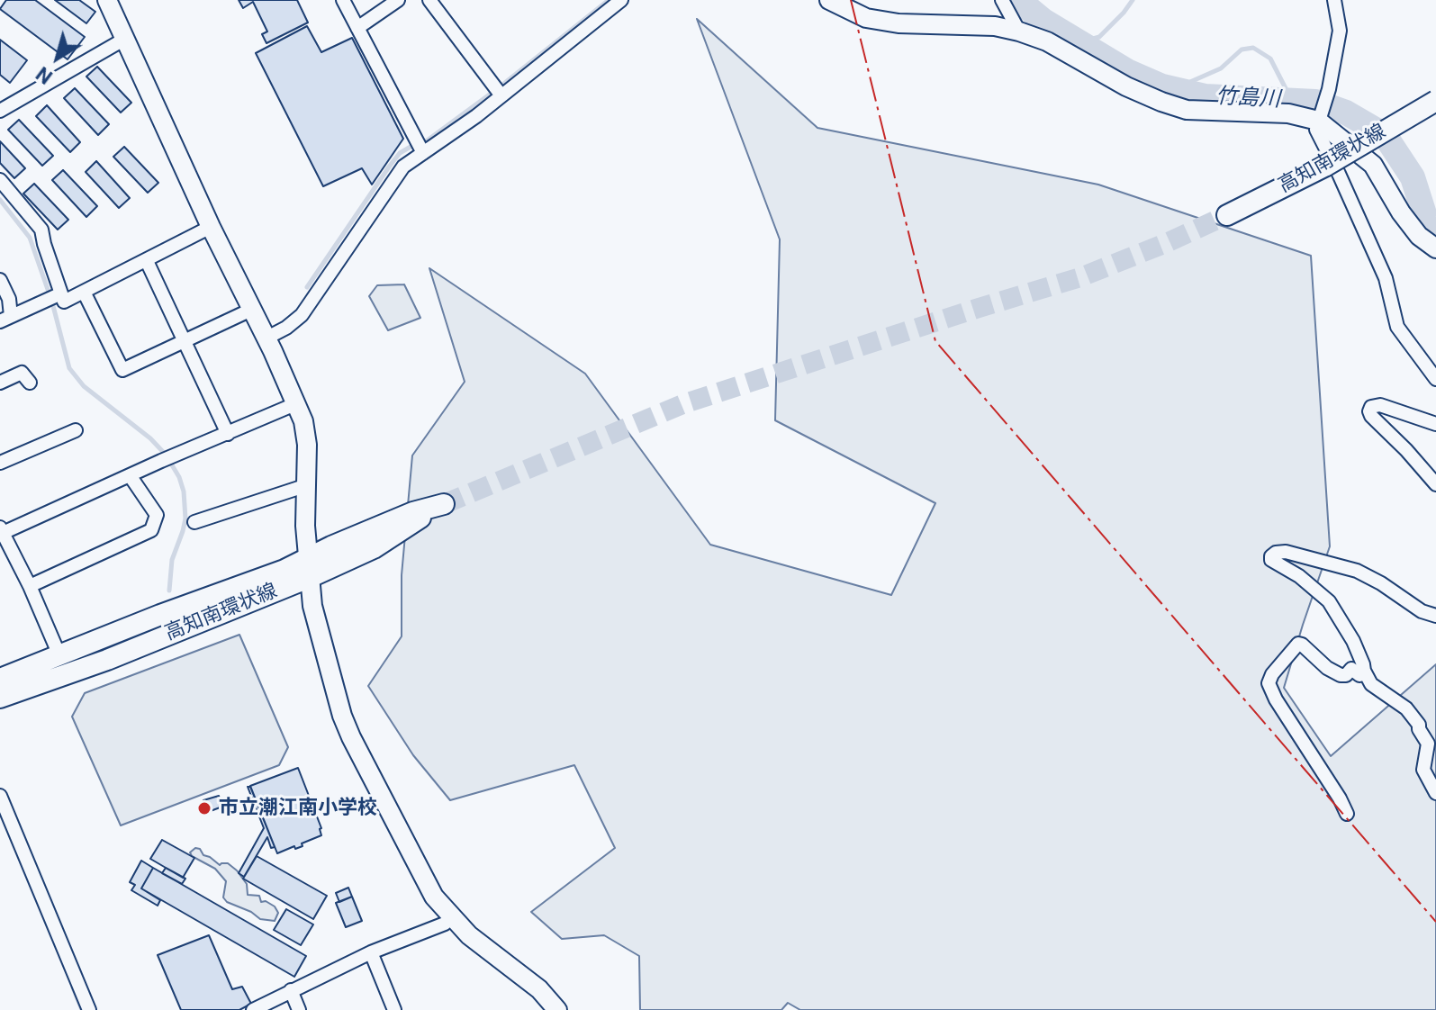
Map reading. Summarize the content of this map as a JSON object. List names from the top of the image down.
{
  "streets": {
    "main road": ["高知南環状線"]
  },
  "water": ["竹島川"],
  "places": ["市立潮江南小学校"],
  "north": "bottom left"
}
